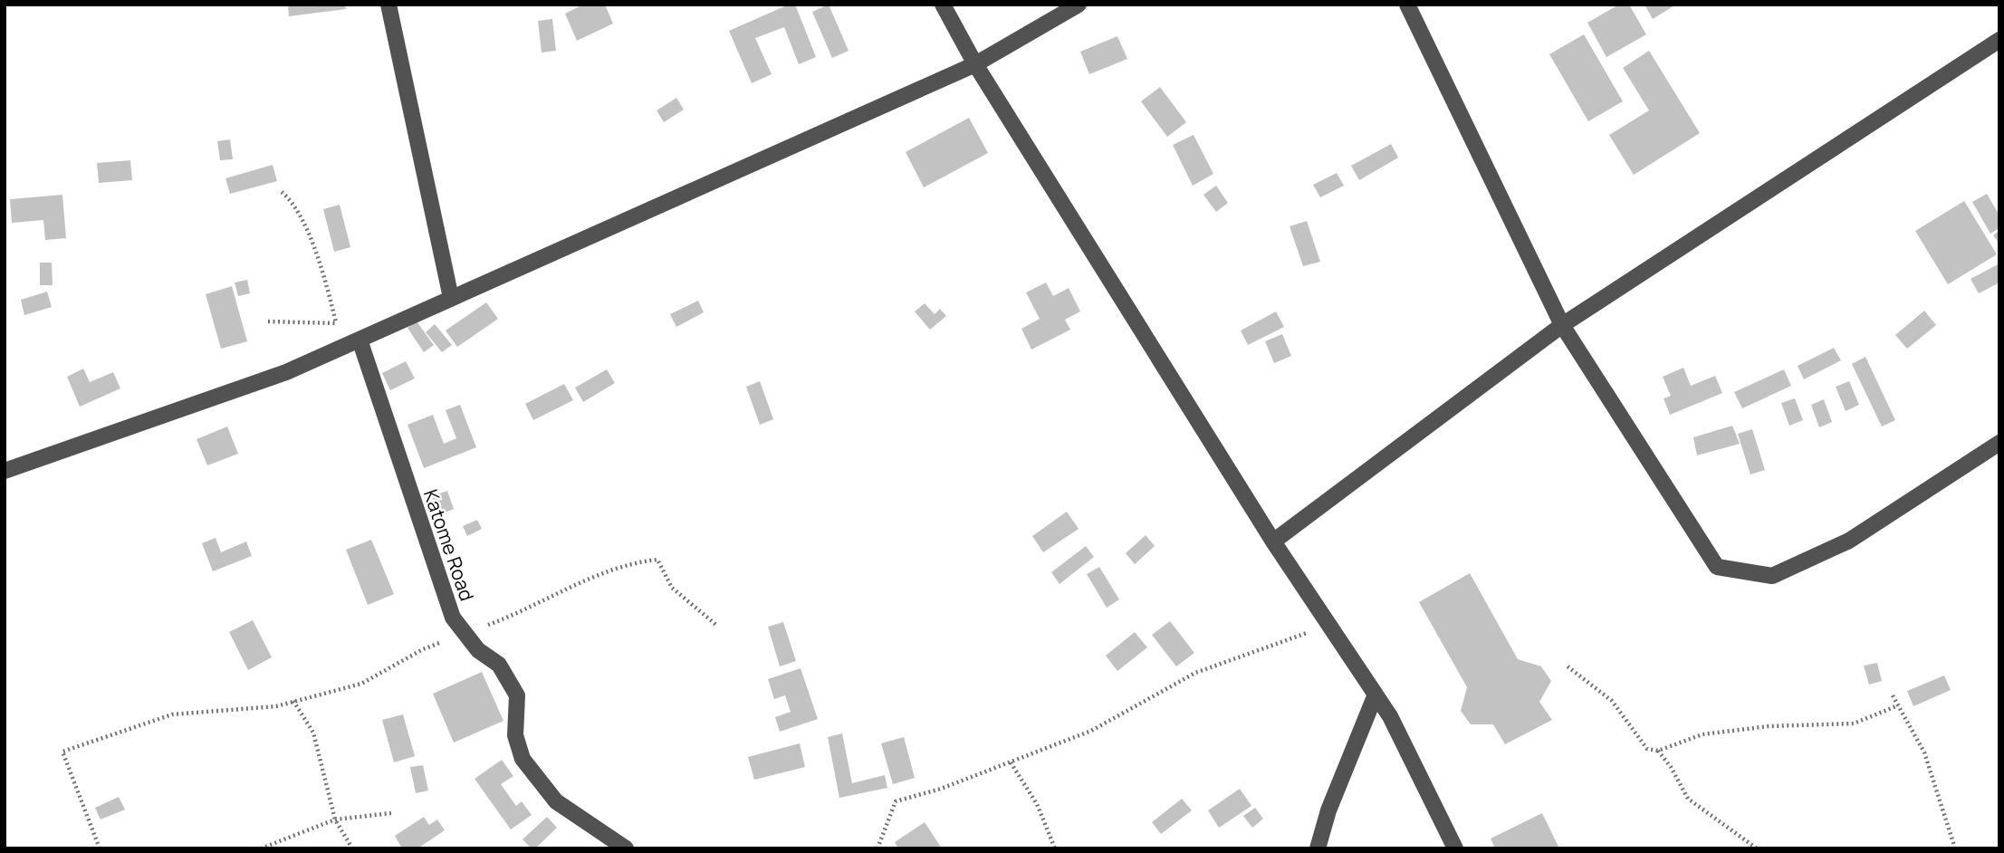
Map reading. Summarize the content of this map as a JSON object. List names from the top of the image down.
{
  "streets": {
    "street": ["Katome Road"]
  }
}
